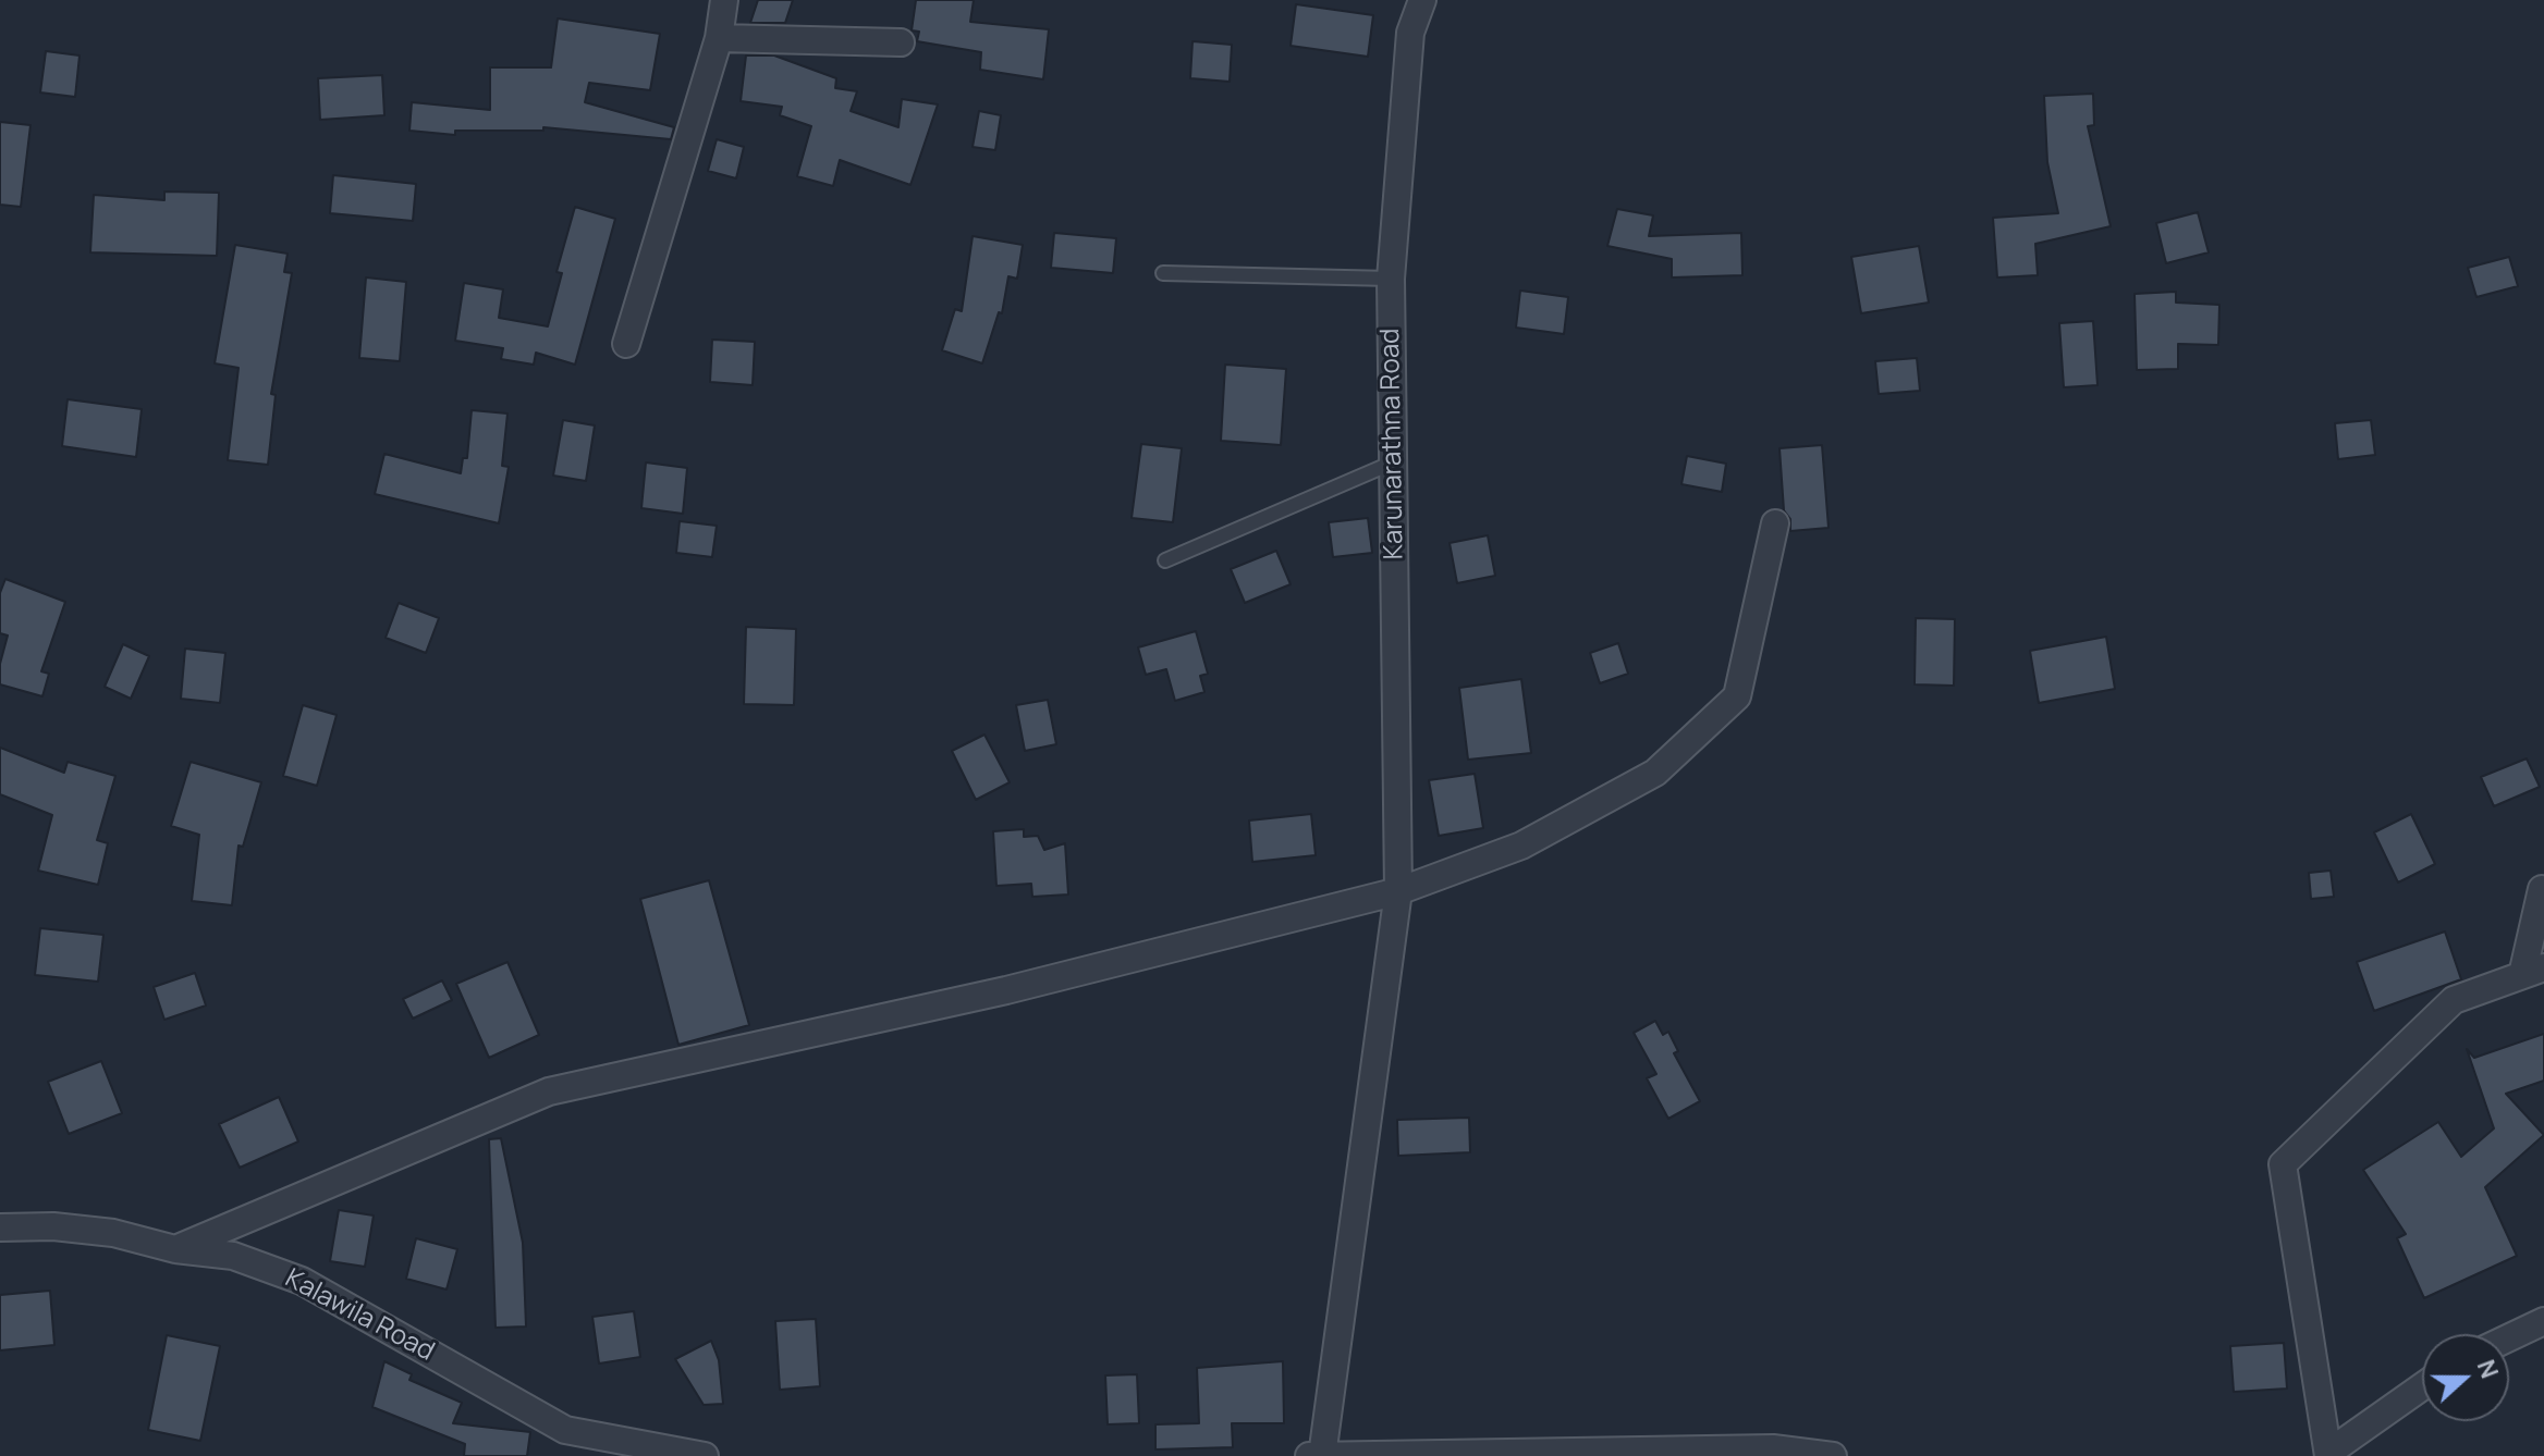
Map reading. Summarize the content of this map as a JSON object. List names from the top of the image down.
{
  "streets": {
    "street": ["Karunarathna Road", "Kalawila Road"]
  },
  "north": "right"
}
